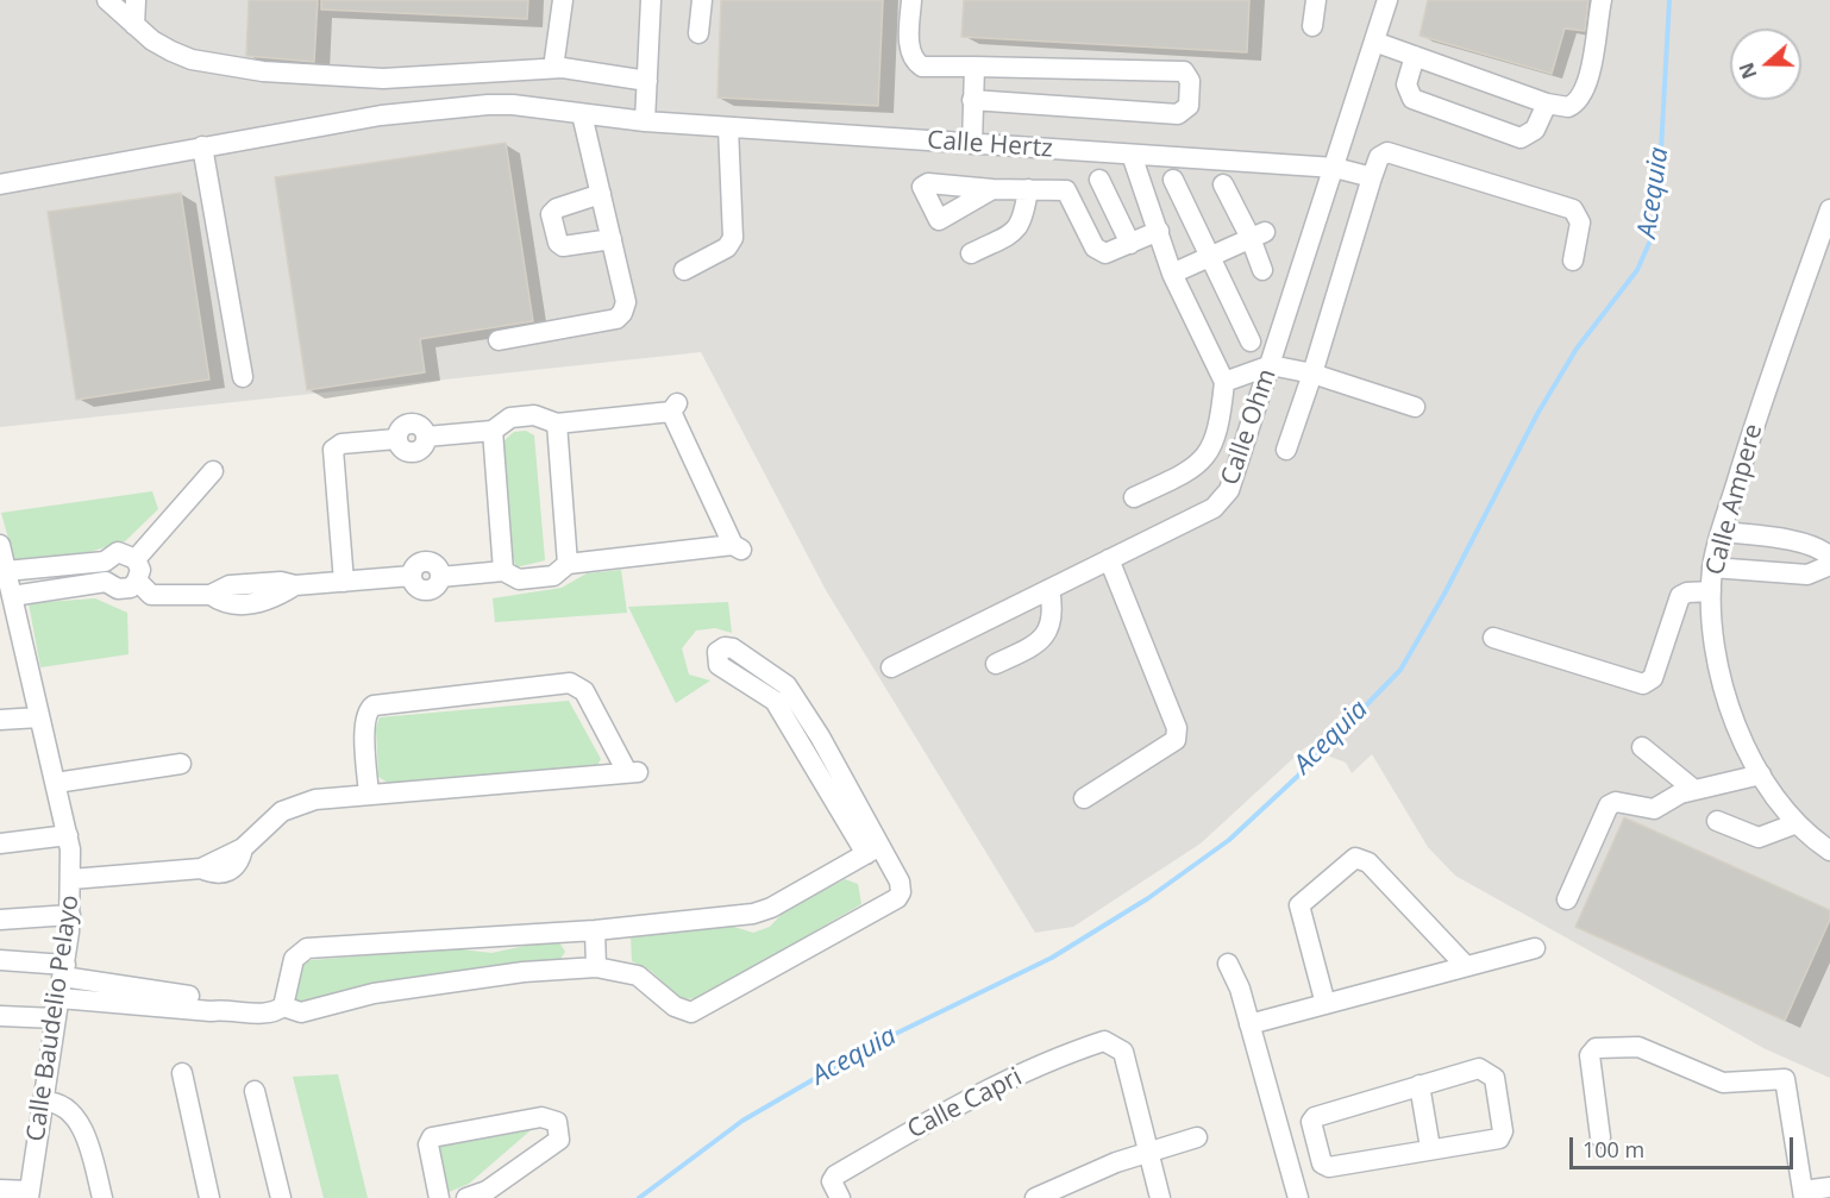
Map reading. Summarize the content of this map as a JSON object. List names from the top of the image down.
{
  "streets": {
    "street": [
      "Calle Hertz",
      "Calle Ohm",
      "Calle Ampere",
      "Calle Baudelio Pelayo",
      "Calle Capri"
    ]
  },
  "crossings": [
    ["Calle Hertz", "Calle Ohm"]
  ],
  "water": ["Acequia"],
  "scale_bar": "100 m",
  "north": "left"
}
